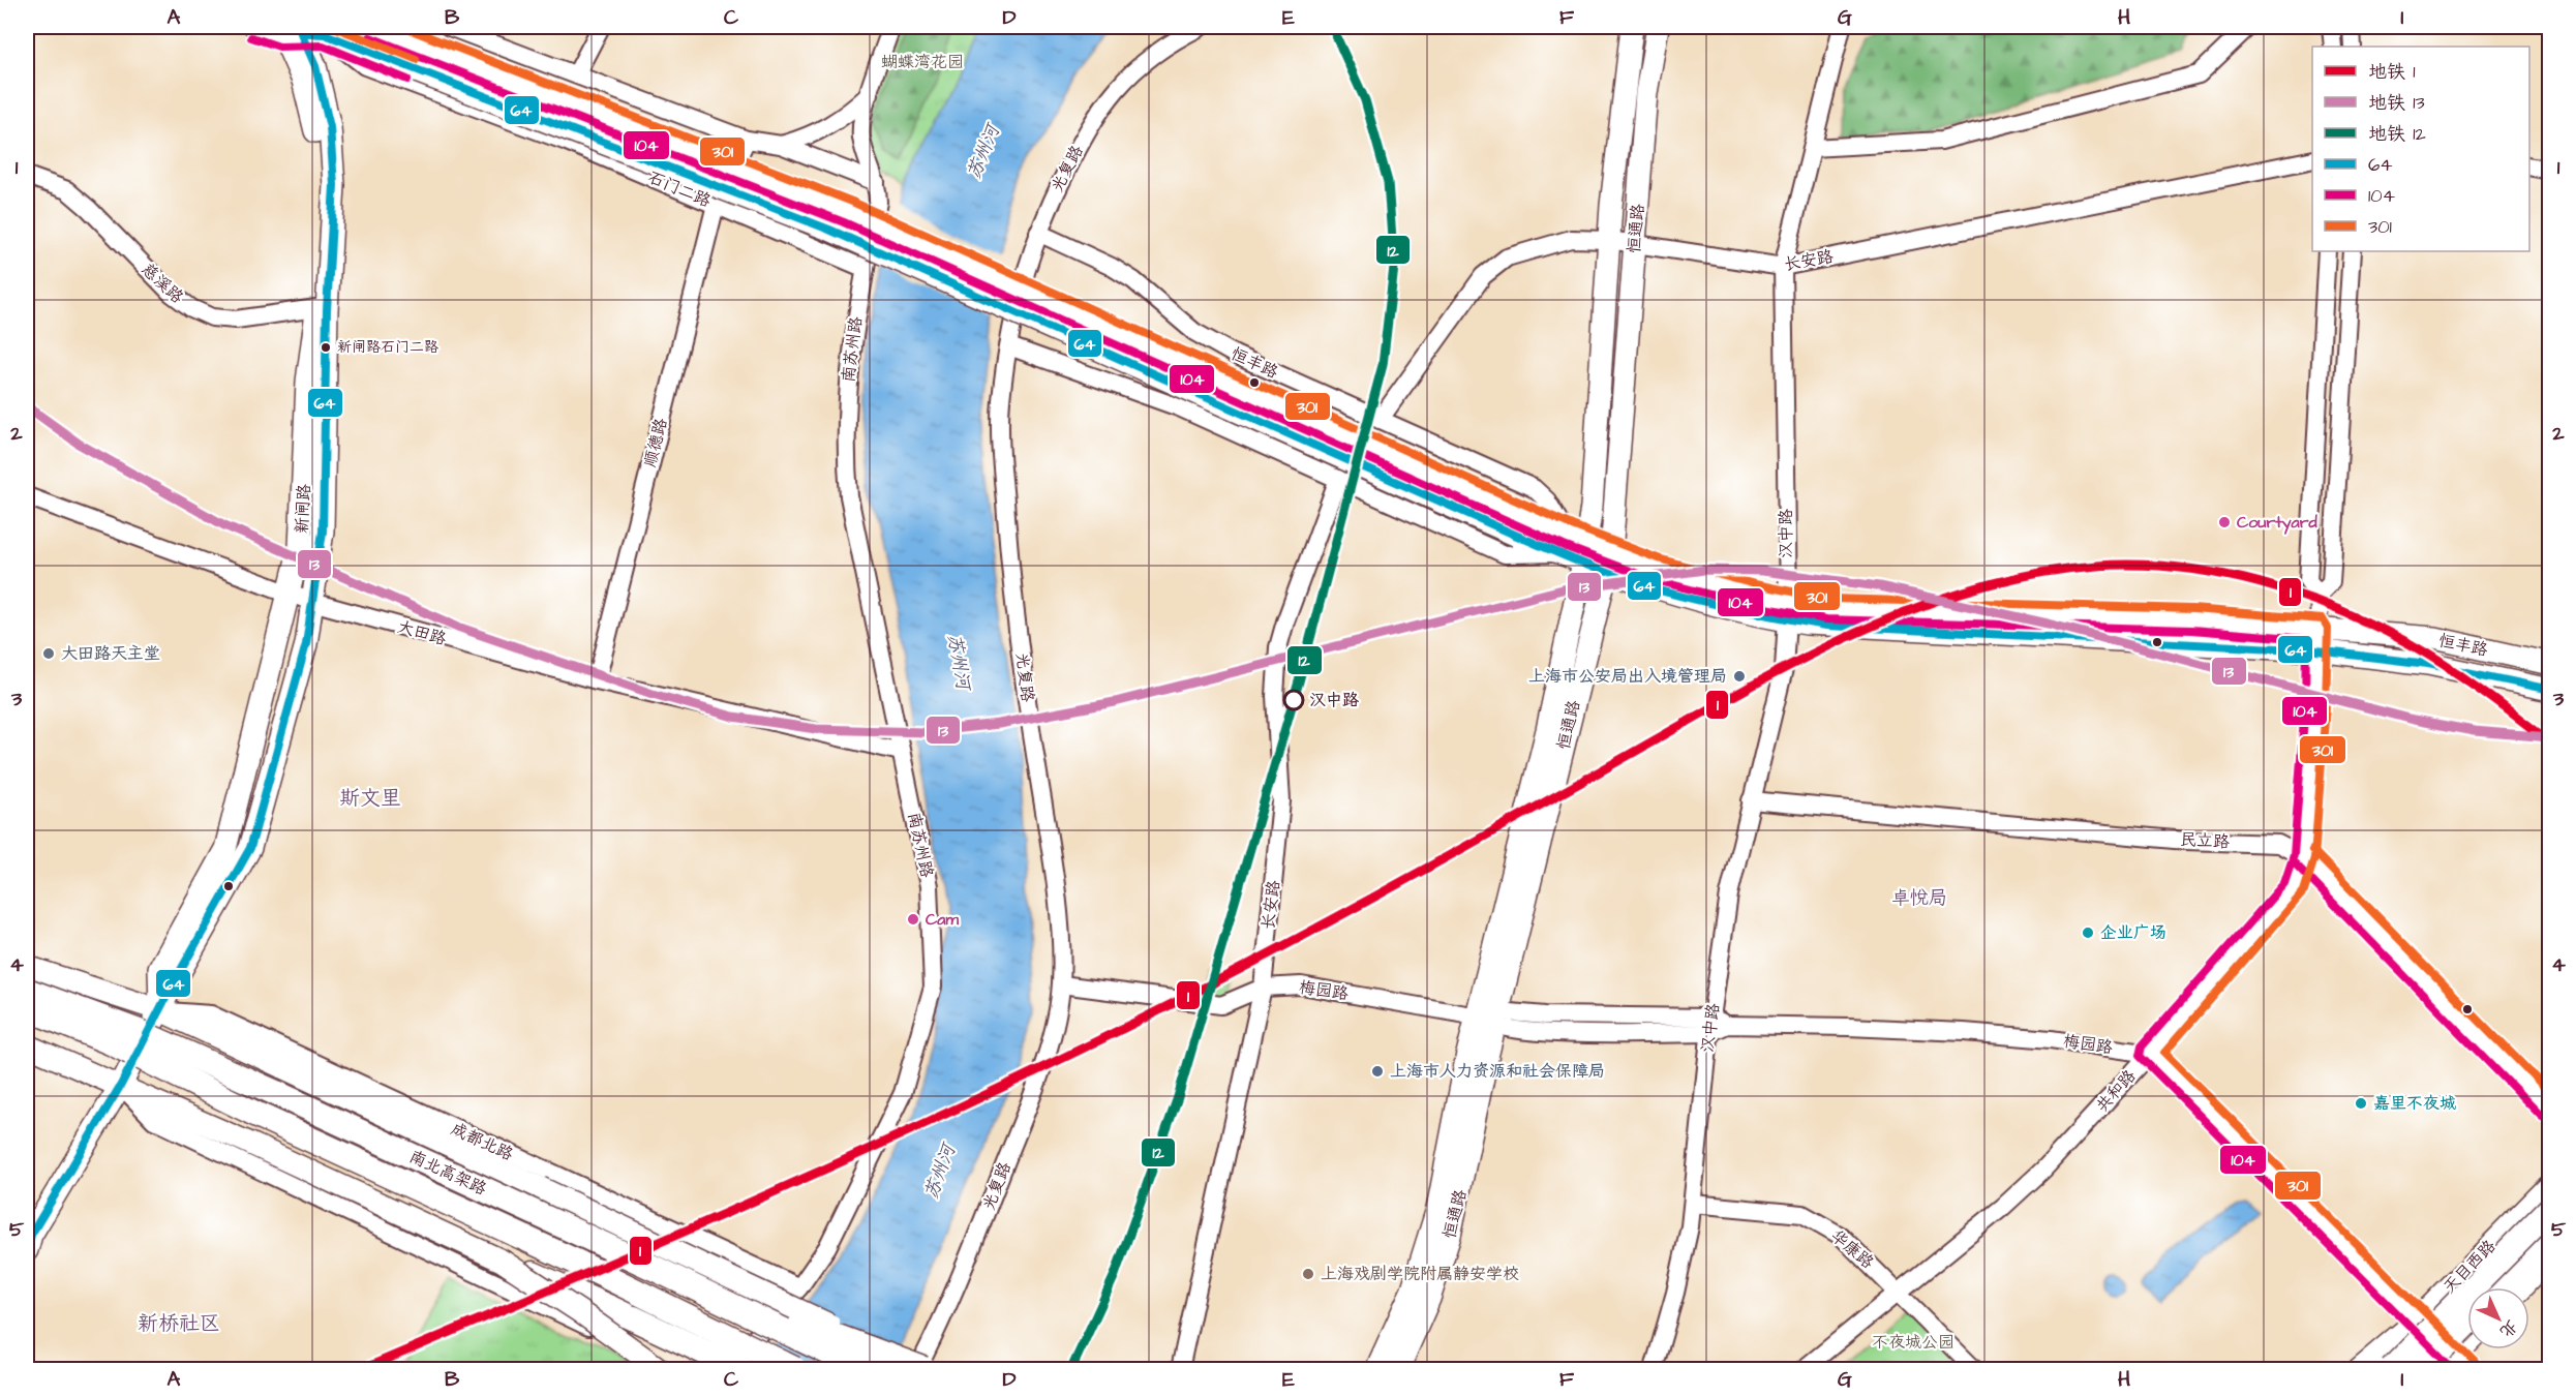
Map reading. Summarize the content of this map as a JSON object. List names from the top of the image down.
{
  "streets": {
    "highway": ["南北高架路"],
    "main road": [
      "石门二路",
      "恒通路",
      "恒丰路",
      "新闸路",
      "成都北路",
      "天目西路"
    ],
    "street": [
      "光复路",
      "长安路",
      "慈溪路",
      "南苏州路",
      "顺德路",
      "汉中路",
      "大田路",
      "民立路",
      "梅园路",
      "共和路",
      "华康路"
    ]
  },
  "crossings": [
    ["光复路", "恒丰路"],
    ["光复路", "梅园路"],
    ["石门二路", "南苏州路"],
    ["石门二路", "恒丰路"],
    ["石门二路", "顺德路"],
    ["石门二路", "新闸路"],
    ["恒通路", "长安路"],
    ["恒通路", "恒丰路"],
    ["恒通路", "梅园路"],
    ["长安路", "恒丰路"],
    ["长安路", "汉中路"],
    ["长安路", "梅园路"],
    ["慈溪路", "新闸路"],
    ["南苏州路", "大田路"],
    ["南苏州路", "成都北路"],
    ["恒丰路", "汉中路"],
    ["恒丰路", "共和路"],
    ["顺德路", "大田路"],
    ["新闸路", "大田路"],
    ["新闸路", "成都北路"],
    ["汉中路", "民立路"],
    ["汉中路", "梅园路"],
    ["汉中路", "华康路"],
    ["民立路", "共和路"],
    ["梅园路", "共和路"],
    ["共和路", "华康路"]
  ],
  "districts": ["斯文里", "卓悦局", "新桥社区"],
  "water": ["苏州河"],
  "parks": ["蝴蝶湾花园", "不夜城公园"],
  "places": [
    "新闸路石门二路",
    "Courtyard",
    "大田路天主堂",
    "上海市公安局出入境管理局",
    "汉中路",
    "Cam",
    "企业广场",
    "上海市人力资源和社会保障局",
    "嘉里不夜城",
    "上海戏剧学院附属静安学校"
  ],
  "lines": [
    "metro line 12",
    "transit line 301",
    "transit line 64",
    "transit line 104",
    "metro line 13",
    "metro line 1"
  ],
  "legend": [
    "地铁 1",
    "地铁 13",
    "地铁 12",
    "64",
    "104",
    "301"
  ],
  "north": "bottom right",
  "grid": {
    "columns": [
      "A",
      "B",
      "C",
      "D",
      "E",
      "F",
      "G",
      "H",
      "I"
    ],
    "rows": [
      "1",
      "2",
      "3",
      "4",
      "5"
    ]
  }
}
